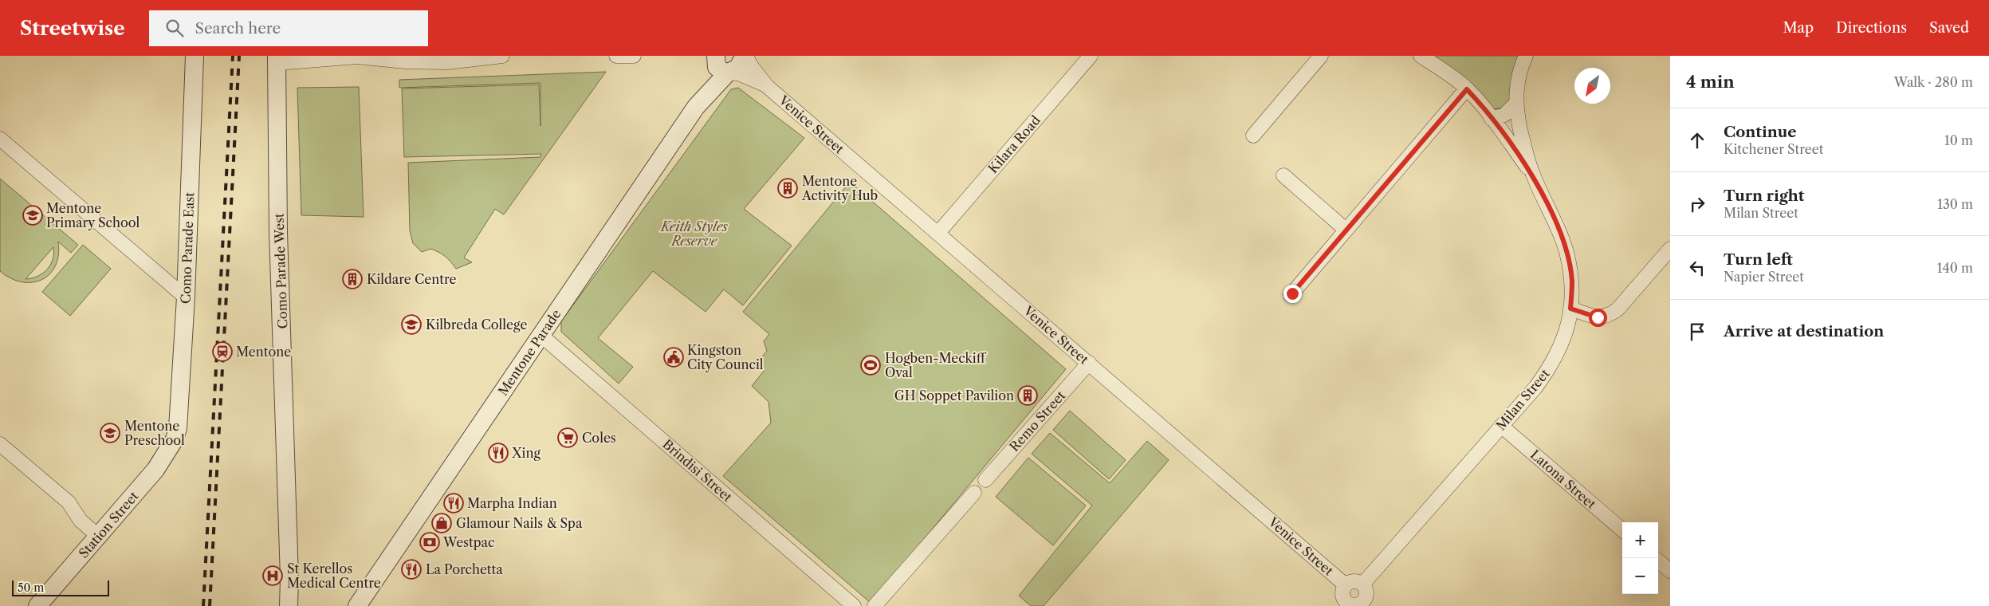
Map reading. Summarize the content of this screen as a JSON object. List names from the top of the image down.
{
  "streets": {
    "street": [
      "Venice Street",
      "Kilara Road",
      "Como Parade East",
      "Como Parade West",
      "Mentone Parade",
      "Milan Street",
      "Remo Street",
      "Brindisi Street",
      "Latona Street",
      "Station Street"
    ]
  },
  "crossings": [
    ["Venice Street", "Kilara Road"],
    ["Venice Street", "Mentone Parade"],
    ["Venice Street", "Milan Street"],
    ["Venice Street", "Remo Street"],
    ["Como Parade East", "Station Street"],
    ["Mentone Parade", "Brindisi Street"],
    ["Milan Street", "Latona Street"]
  ],
  "parks": ["Keith Styles Reserve"],
  "places": {
    "building": ["Mentone Activity Hub", "Kildare Centre", "GH Soppet Pavilion"],
    "school or university": ["Mentone Primary School", "Kilbreda College", "Mentone Preschool"],
    "station": ["Mentone"],
    "public building": ["Kingston City Council"],
    "sports": ["Hogben-Meckiff Oval"],
    "supermarket": ["Coles"],
    "restaurant": ["Xing", "Marpha Indian", "La Porchetta"],
    "shop": ["Glamour Nails & Spa"],
    "bank": ["Westpac"],
    "hospital": ["St Kerellos Medical Centre"]
  },
  "scale_bar": "50 m",
  "north": "bottom left",
  "page": {
    "header": "Streetwise",
    "search": "Search here",
    "nav": ["Map", "Directions", "Saved"],
    "heading": ["4 min", "Walk · 280 m"],
    "list": [
      ["Continue", "Kitchener Street", "10 m"],
      ["Turn right", "Milan Street", "130 m"],
      ["Turn left", "Napier Street", "140 m"],
      "Arrive at destination"
    ],
    "map_buttons": ["+", "−"],
    "scale": "50 m"
  }
}
